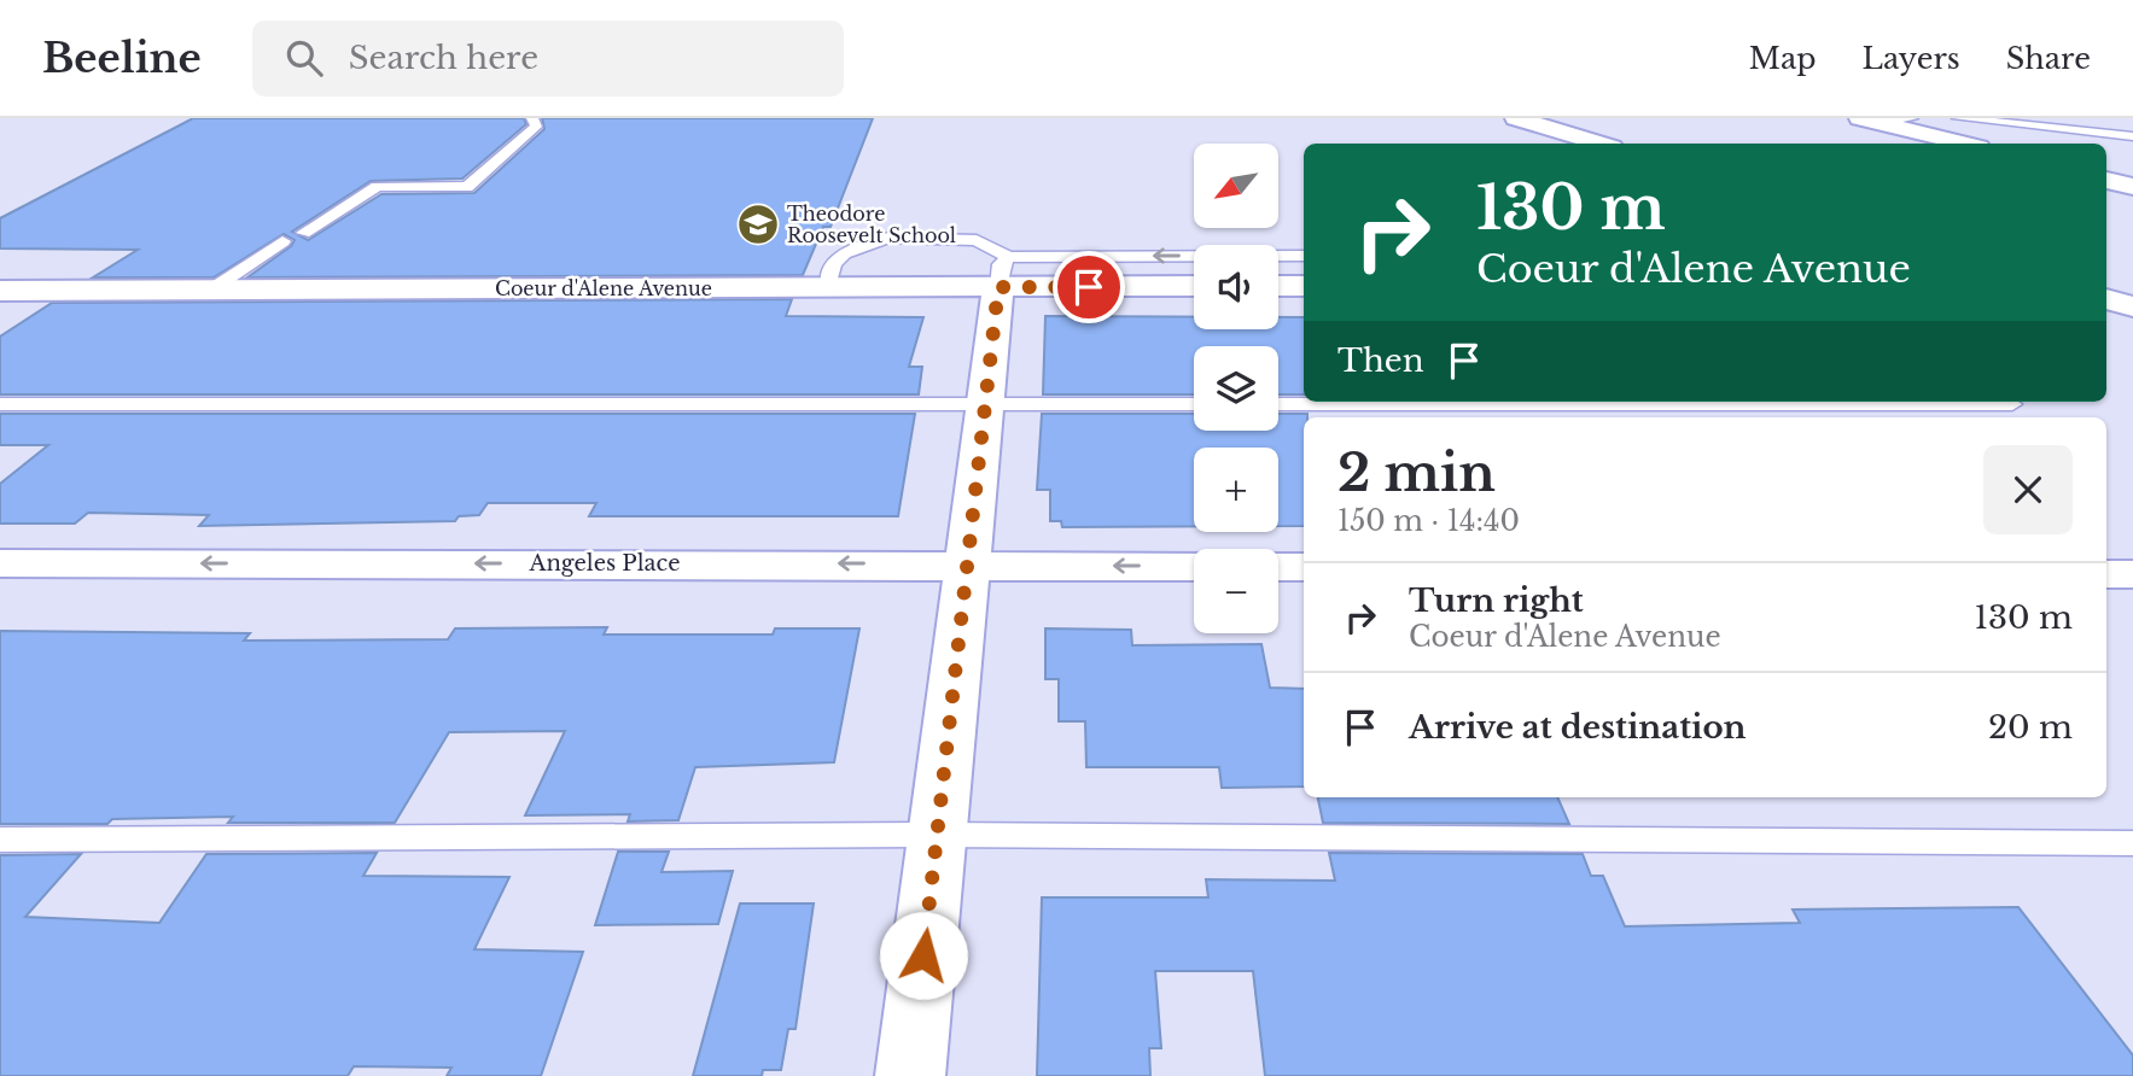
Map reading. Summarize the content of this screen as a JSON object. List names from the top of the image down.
{
  "streets": {
    "street": ["Coeur d'Alene Avenue", "Angeles Place"]
  },
  "one_way": ["Angeles Place"],
  "places": {
    "school or university": ["Theodore Roosevelt School"]
  },
  "north": "bottom left",
  "page": {
    "header": "Beeline",
    "search": "Search here",
    "nav": ["Map", "Layers", "Share"],
    "map_buttons": ["+", "−"],
    "turn": ["130 m", "Coeur d'Alene Avenue"],
    "then": "Then",
    "heading": ["2 min", "150 m · 14:40"],
    "list": [
      {
        "name": "Turn right",
        "note": "Coeur d'Alene Avenue",
        "value": "130 m"
      },
      {
        "name": "Arrive at destination",
        "value": "20 m"
      }
    ]
  }
}
